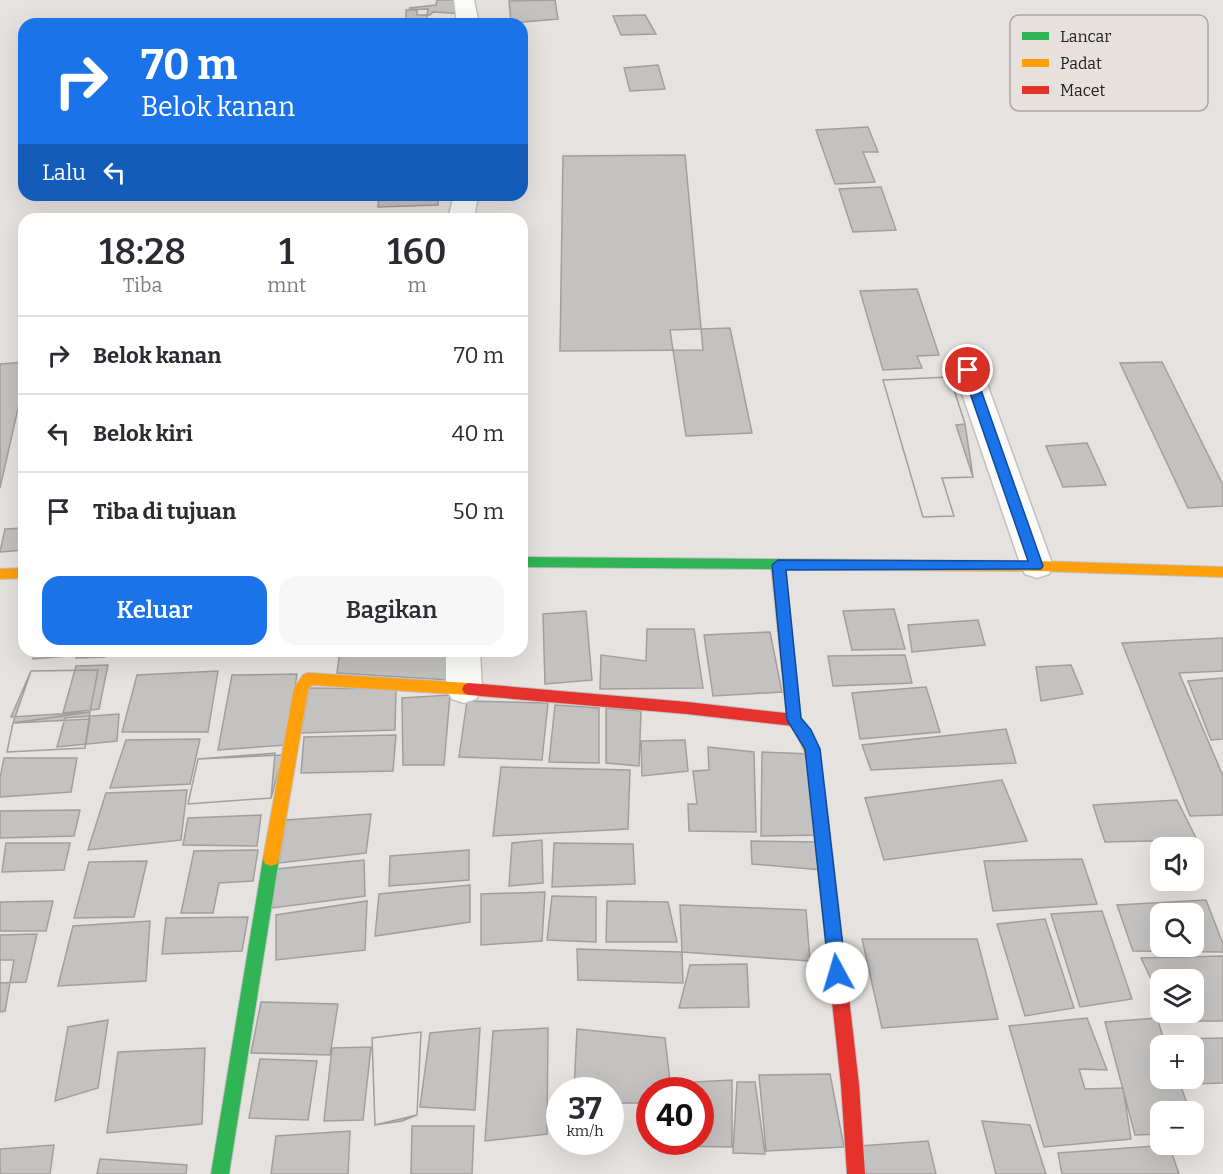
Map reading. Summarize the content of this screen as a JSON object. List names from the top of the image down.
{
  "legend": ["Lancar", "Padat", "Macet"],
  "page": {
    "turn": ["70 m", "Belok kanan"],
    "then": "Lalu",
    "eta": [
      "18:28",
      "Tiba",
      "1",
      "mnt",
      "160",
      "m"
    ],
    "list": [
      {
        "name": "Belok kanan",
        "value": "70 m"
      },
      {
        "name": "Belok kiri",
        "value": "40 m"
      },
      {
        "name": "Tiba di tujuan",
        "value": "50 m"
      }
    ],
    "buttons": ["Keluar", "Bagikan"],
    "map_buttons": ["+", "−"],
    "speed": "37 km/h",
    "limit": "40"
  }
}
